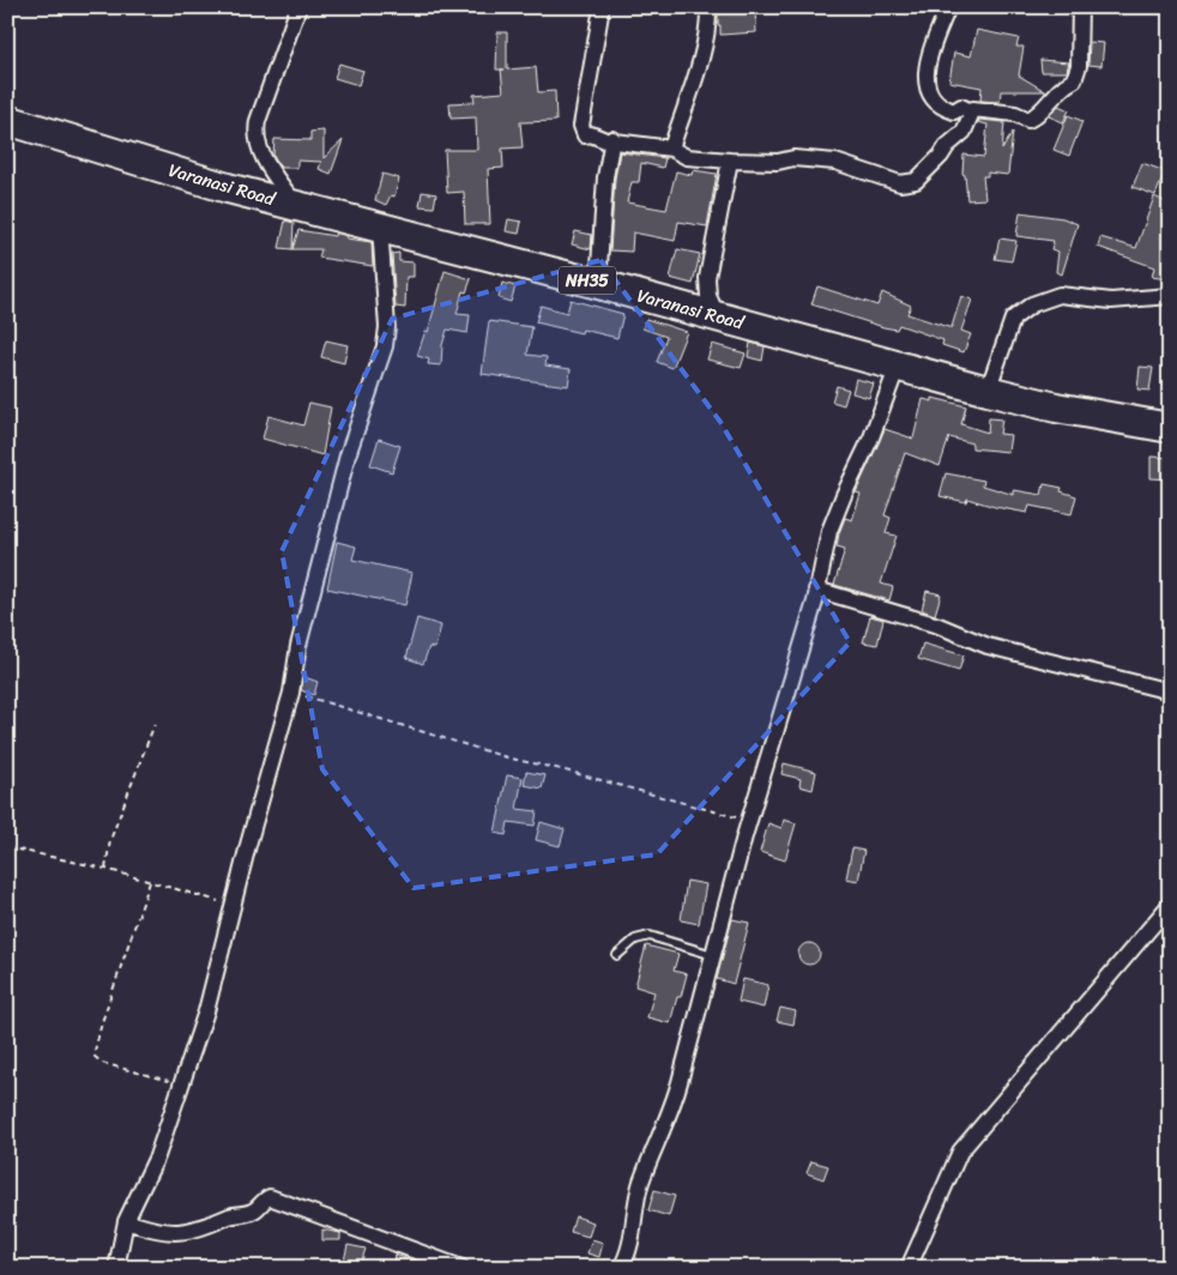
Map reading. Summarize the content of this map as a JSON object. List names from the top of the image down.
{
  "streets": {
    "highway": ["Varanasi Road", "NH35"]
  }
}
